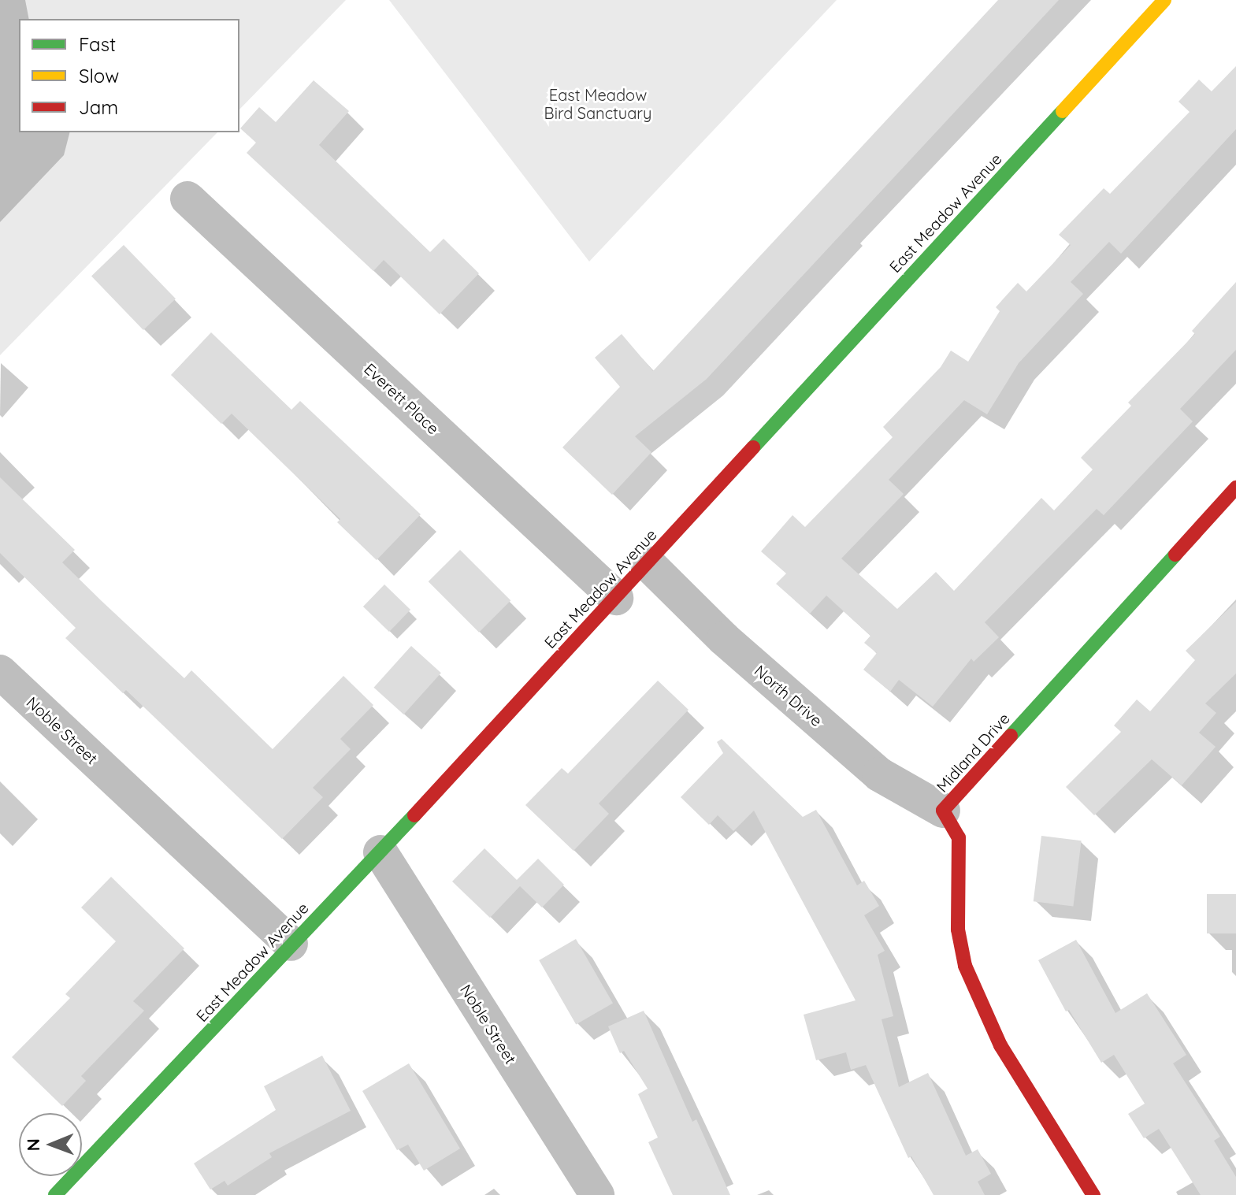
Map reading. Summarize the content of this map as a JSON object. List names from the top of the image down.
{
  "streets": {
    "street": [
      "East Meadow Avenue",
      "Everett Place",
      "North Drive",
      "Noble Street",
      "Midland Drive"
    ]
  },
  "crossings": [
    ["East Meadow Avenue", "Everett Place"],
    ["East Meadow Avenue", "North Drive"],
    ["East Meadow Avenue", "Noble Street"],
    ["North Drive", "Midland Drive"]
  ],
  "parks": ["East Meadow Bird Sanctuary"],
  "legend": ["Fast", "Slow", "Jam"],
  "north": "left"
}
